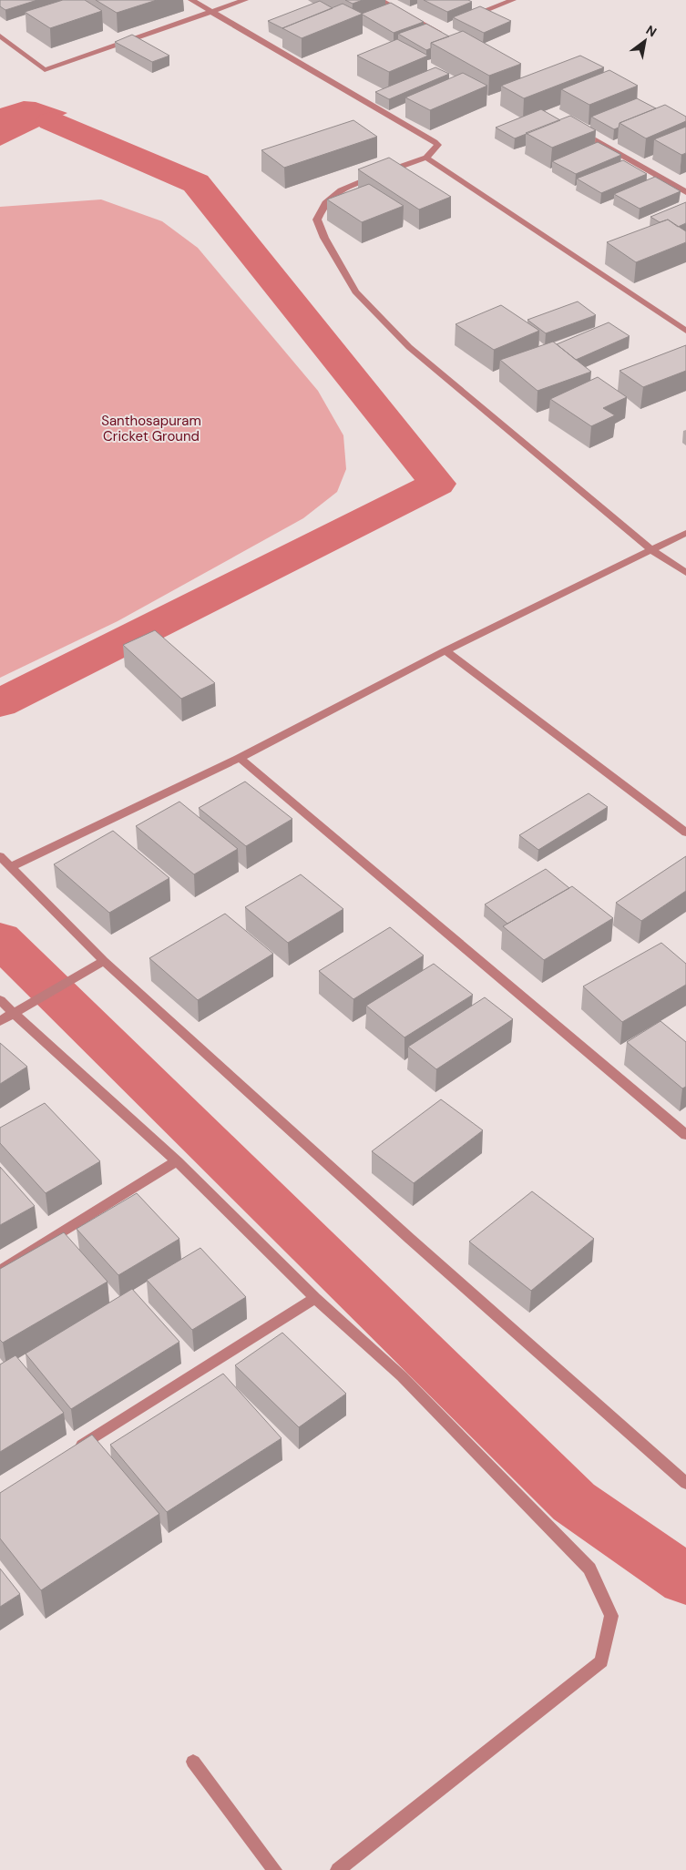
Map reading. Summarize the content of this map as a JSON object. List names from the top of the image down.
{
  "parks": ["Santhosapuram Cricket Ground"],
  "north": "top right"
}
